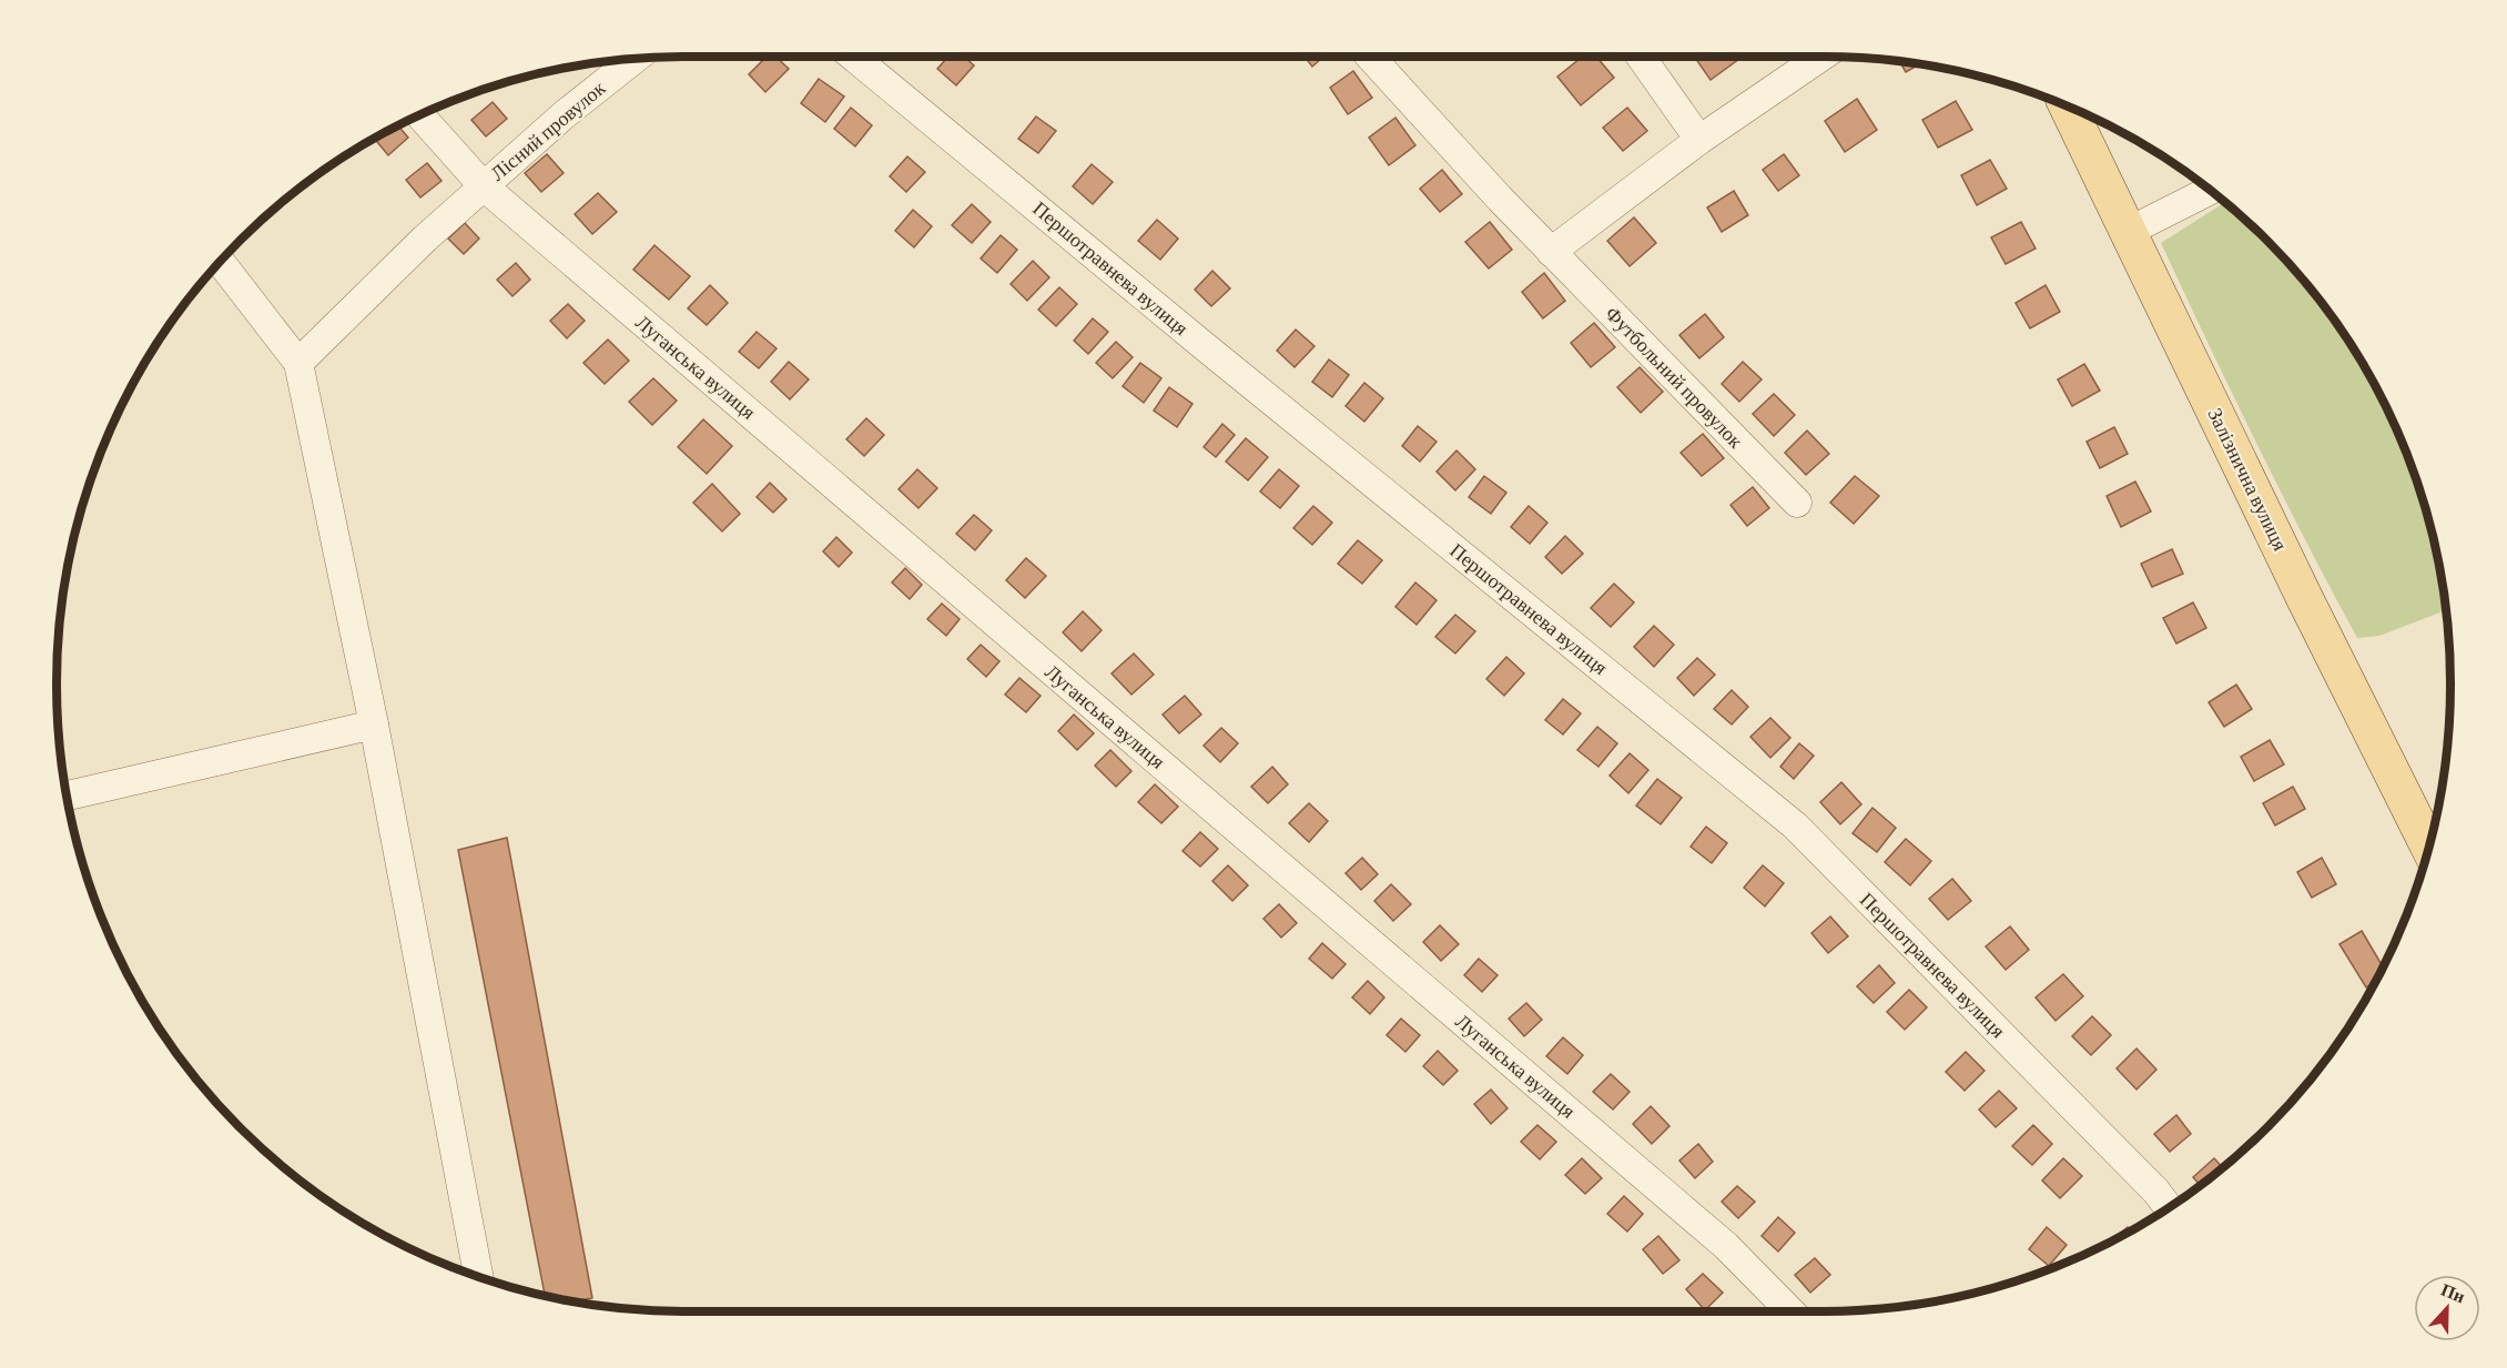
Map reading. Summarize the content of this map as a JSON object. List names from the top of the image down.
{
  "streets": {
    "main road": ["Залізнична вулиця"],
    "street": [
      "Лісний провулок",
      "Першотравнева вулиця",
      "Луганська вулиця",
      "Футбольний провулок"
    ]
  },
  "crossings": [
    ["Лісний провулок", "Луганська вулиця"]
  ],
  "north": "top"
}
